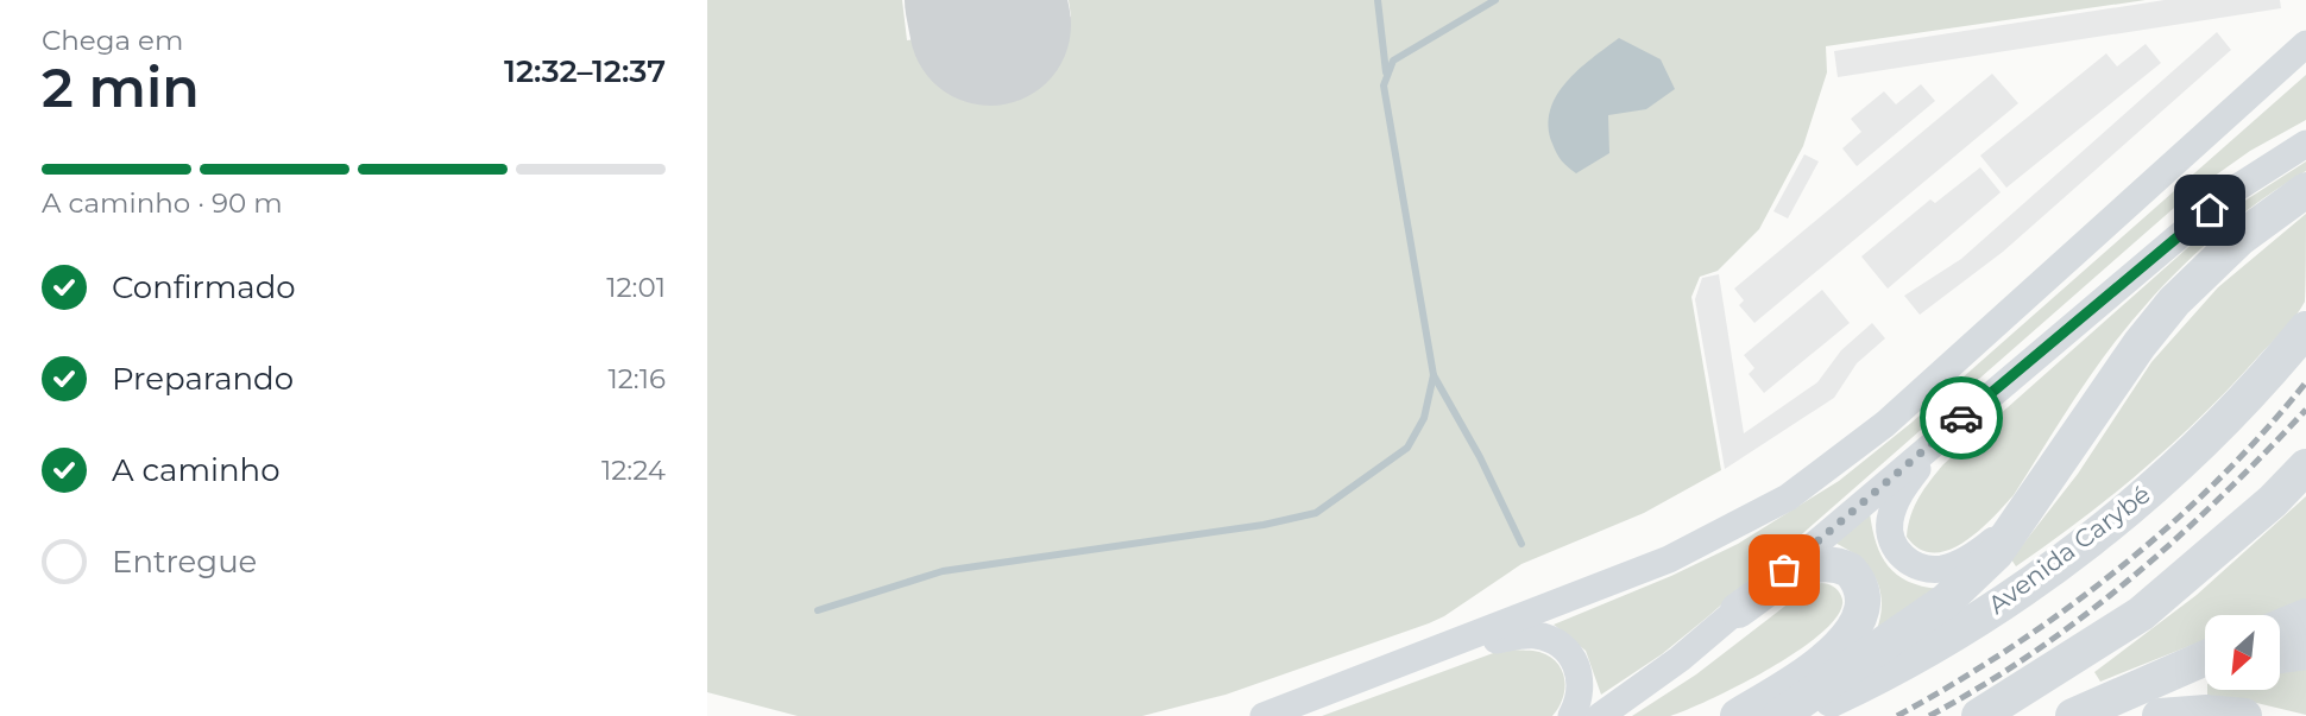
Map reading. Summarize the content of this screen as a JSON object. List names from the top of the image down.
{
  "streets": {
    "highway": ["Avenida Carybé"]
  },
  "north": "bottom left",
  "page": {
    "heading": ["2 min", "Chega em", "12:32–12:37"],
    "bar": "A caminho · 90 m",
    "list": [
      ["Confirmado", "12:01"],
      ["Preparando", "12:16"],
      ["A caminho", "12:24"],
      "Entregue"
    ]
  }
}
